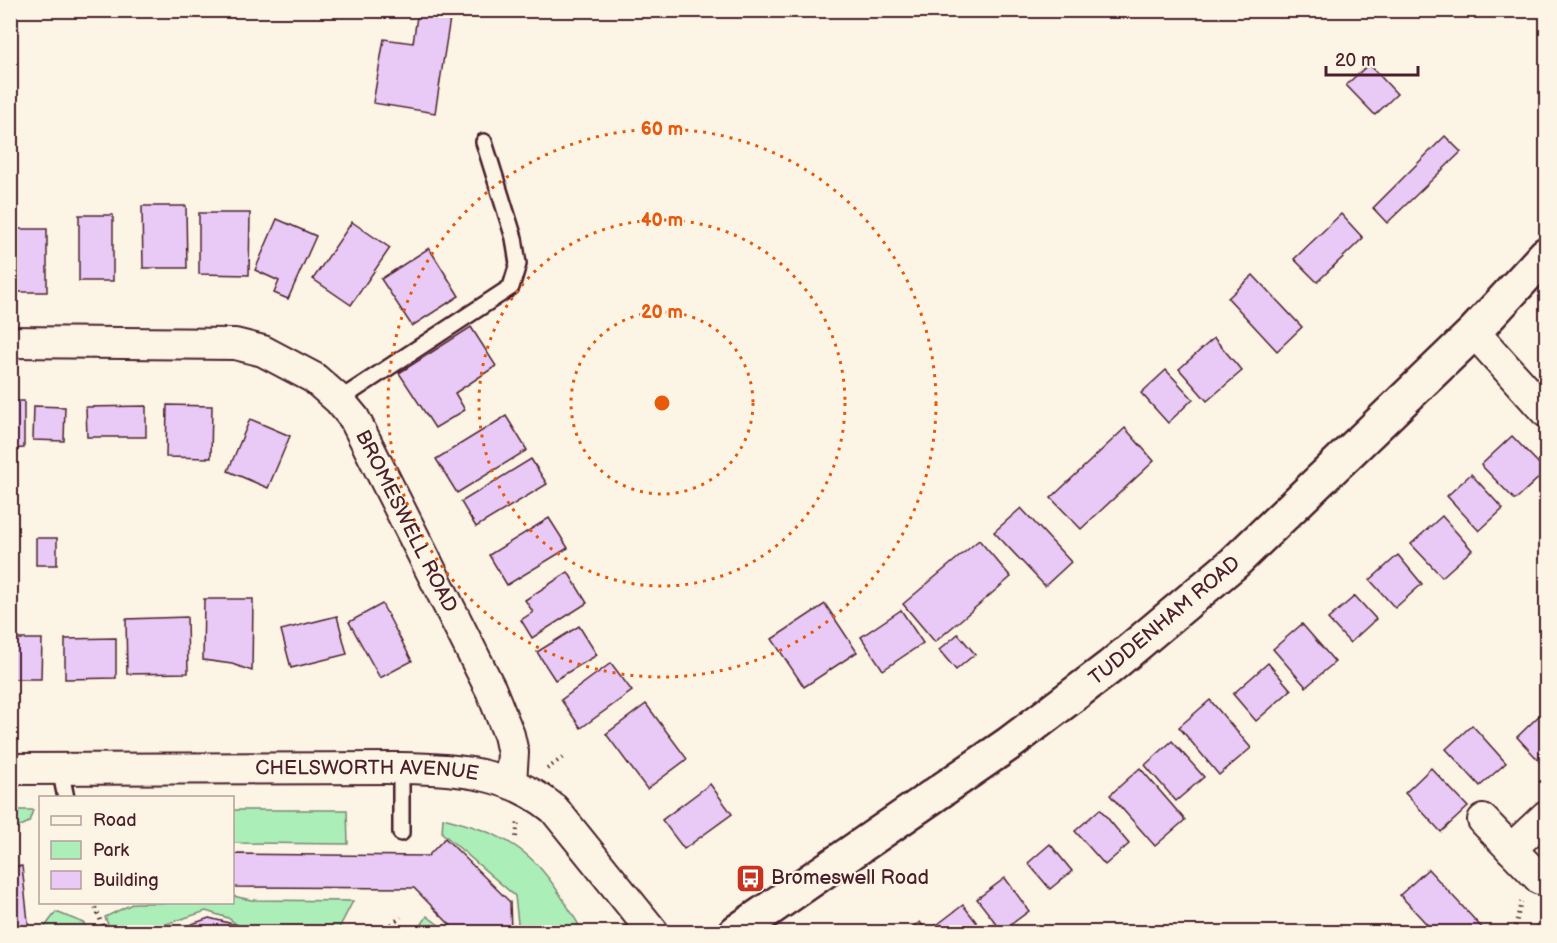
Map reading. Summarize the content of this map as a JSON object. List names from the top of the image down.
{
  "streets": {
    "street": ["BROMESWELL ROAD", "TUDDENHAM ROAD", "CHELSWORTH AVENUE"]
  },
  "crossings": [
    ["BROMESWELL ROAD", "CHELSWORTH AVENUE"]
  ],
  "places": {
    "bus stop": ["Bromeswell Road"]
  },
  "legend": ["Road", "Park", "Building"],
  "scale_bar": "20 m",
  "rings": ["60 m", "40 m", "20 m"]
}
